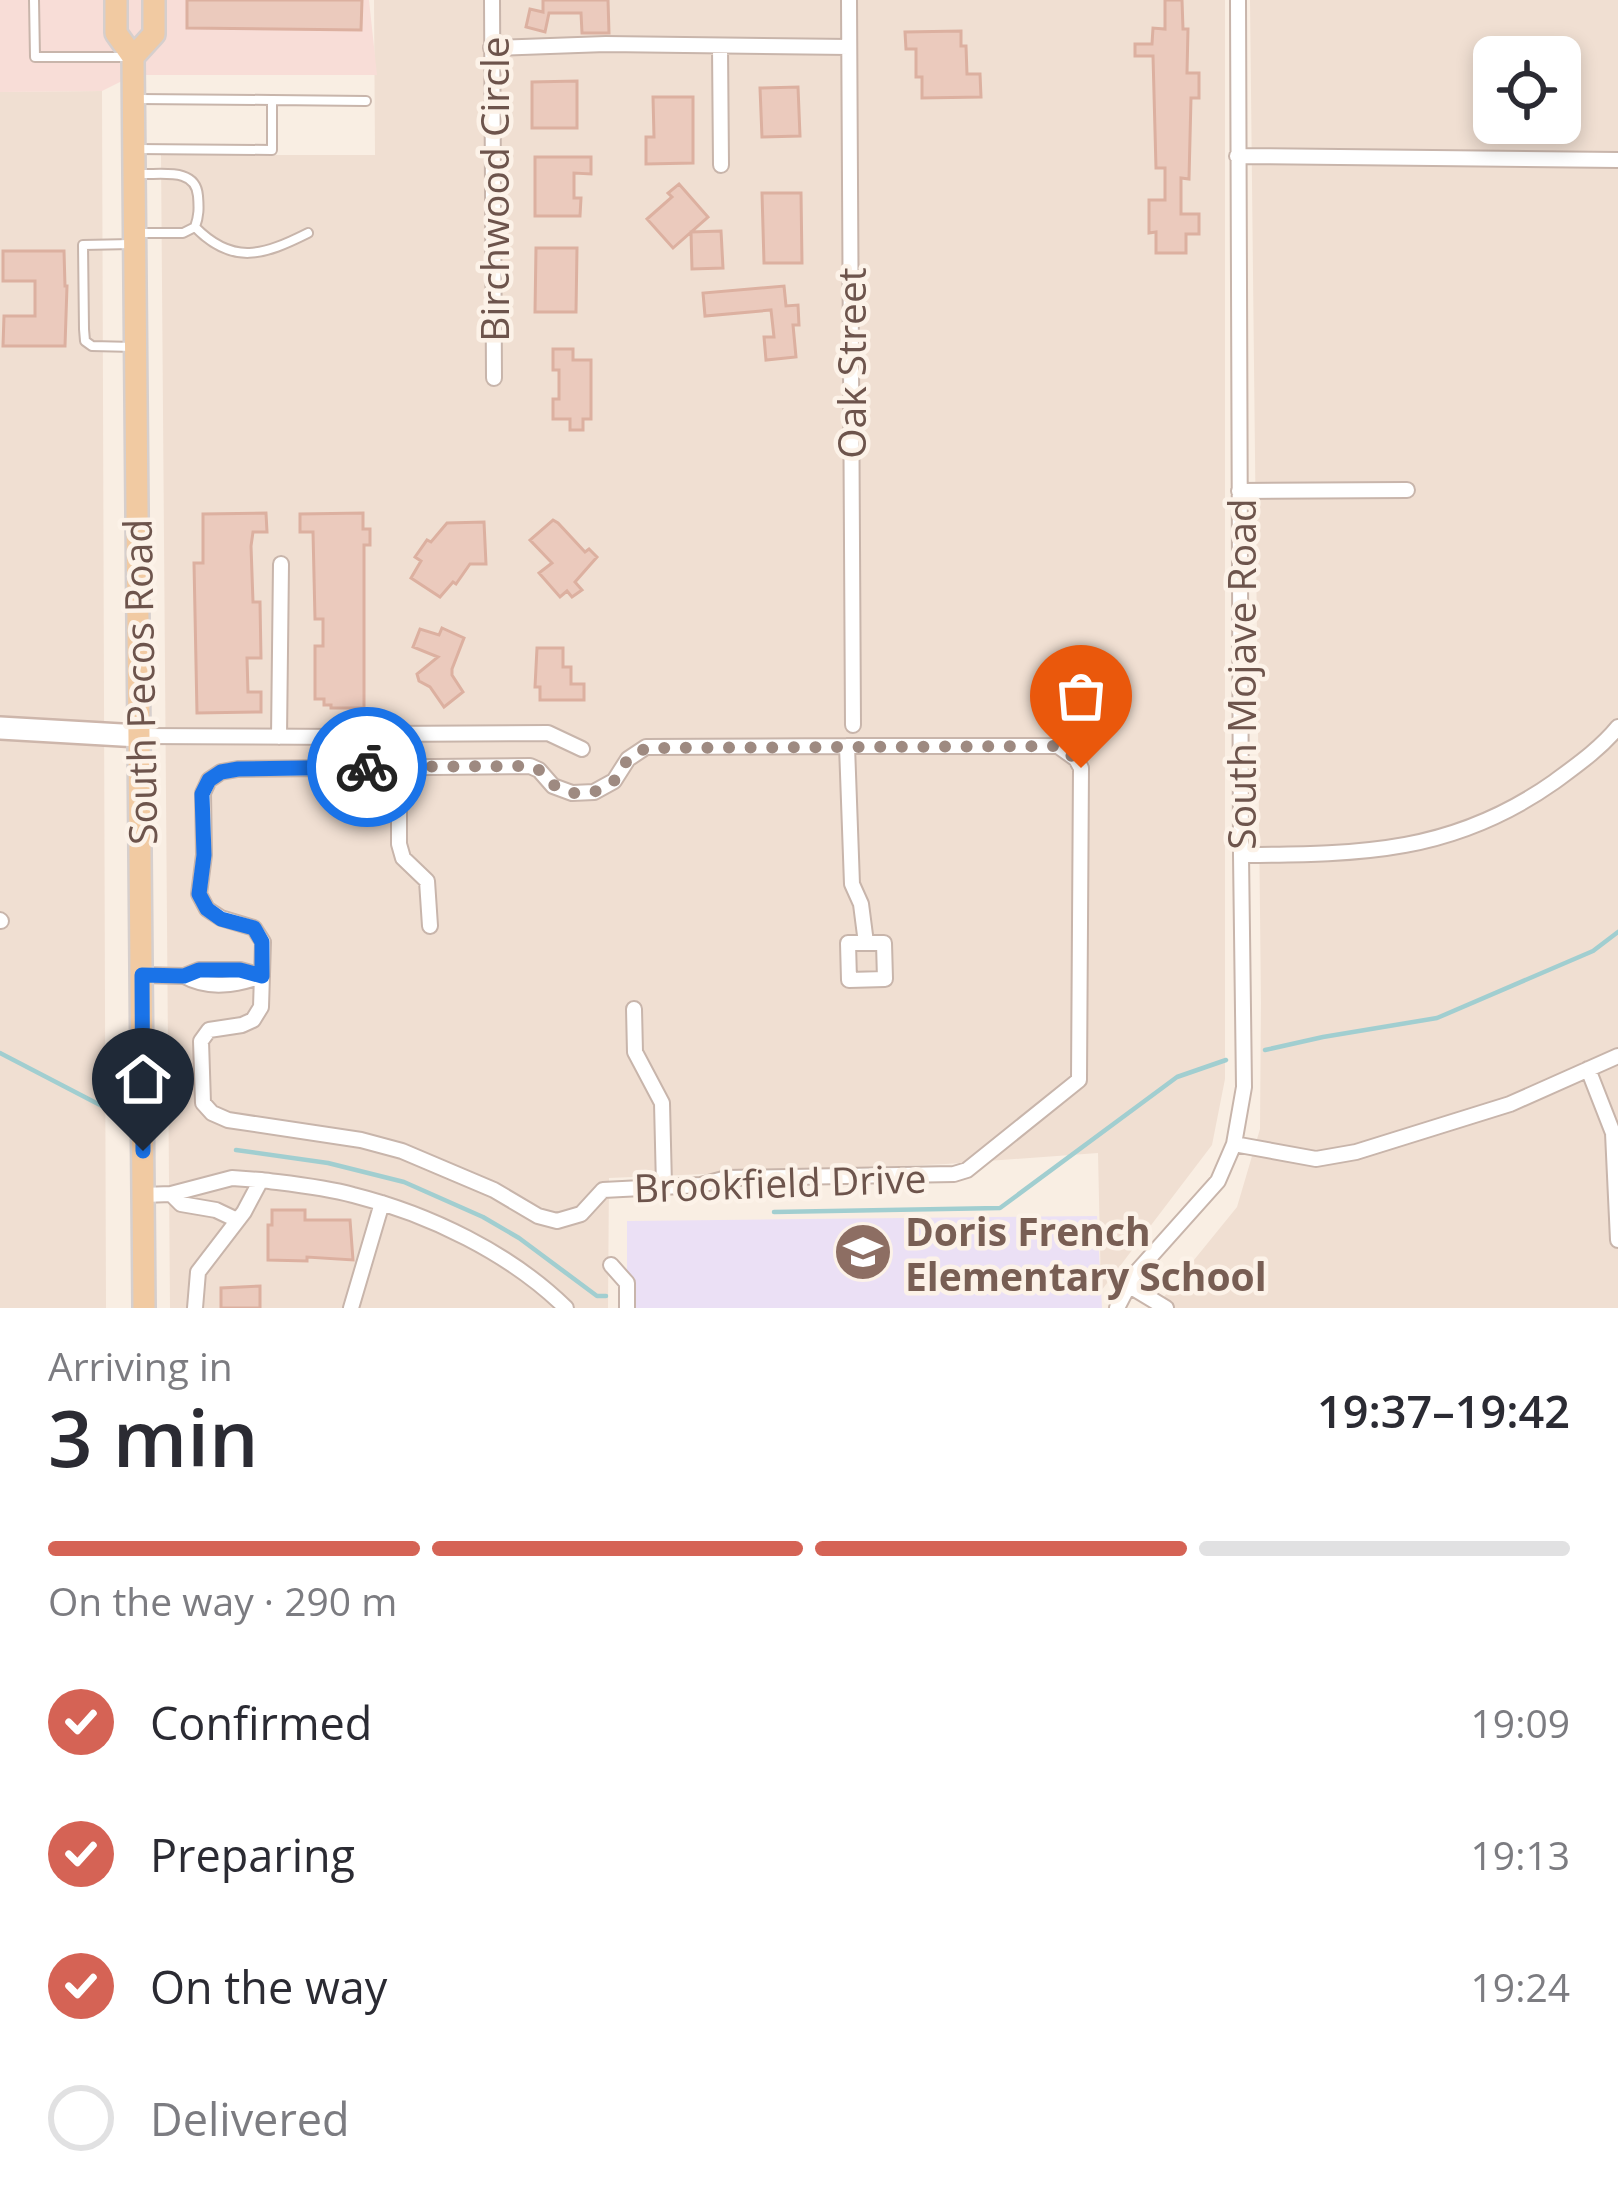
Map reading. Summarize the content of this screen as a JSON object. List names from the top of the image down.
{
  "streets": {
    "main road": ["South Pecos Road"],
    "street": [
      "Birchwood Circle",
      "Oak Street",
      "South Mojave Road",
      "Brookfield Drive"
    ]
  },
  "places": {
    "school or university": ["Doris French Elementary School"]
  },
  "page": {
    "heading": ["3 min", "Arriving in", "19:37–19:42"],
    "bar": "On the way · 290 m",
    "list": [
      ["Confirmed", "19:09"],
      ["Preparing", "19:13"],
      ["On the way", "19:24"],
      "Delivered"
    ]
  }
}
